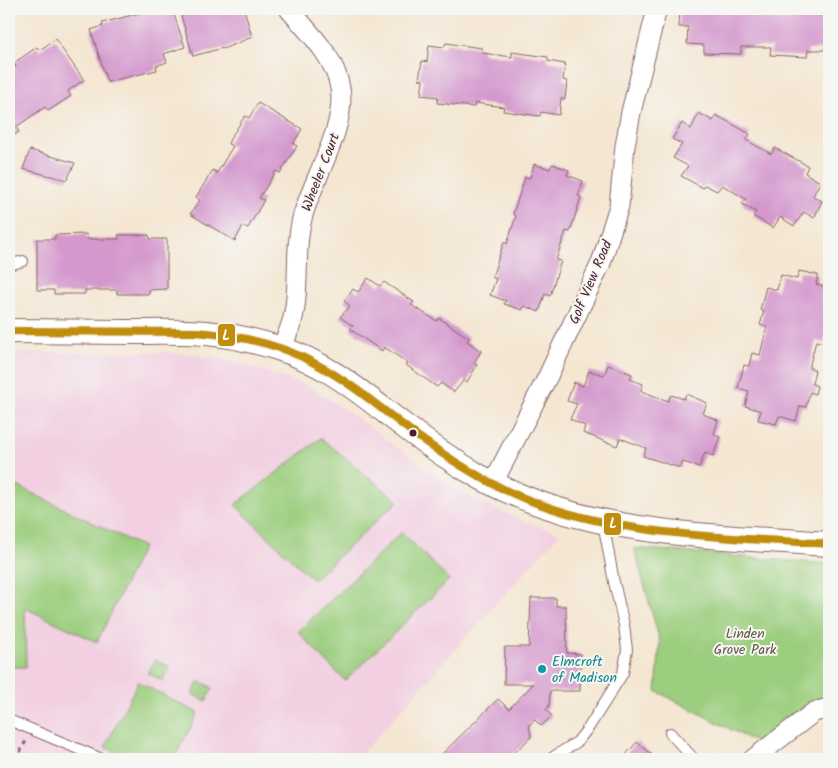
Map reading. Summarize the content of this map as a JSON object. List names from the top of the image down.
{
  "streets": {
    "street": ["Wheeler Court", "Golf View Road"]
  },
  "parks": ["Linden Grove Park"],
  "places": ["Elmcroft of Madison"],
  "lines": ["transit line L"]
}
